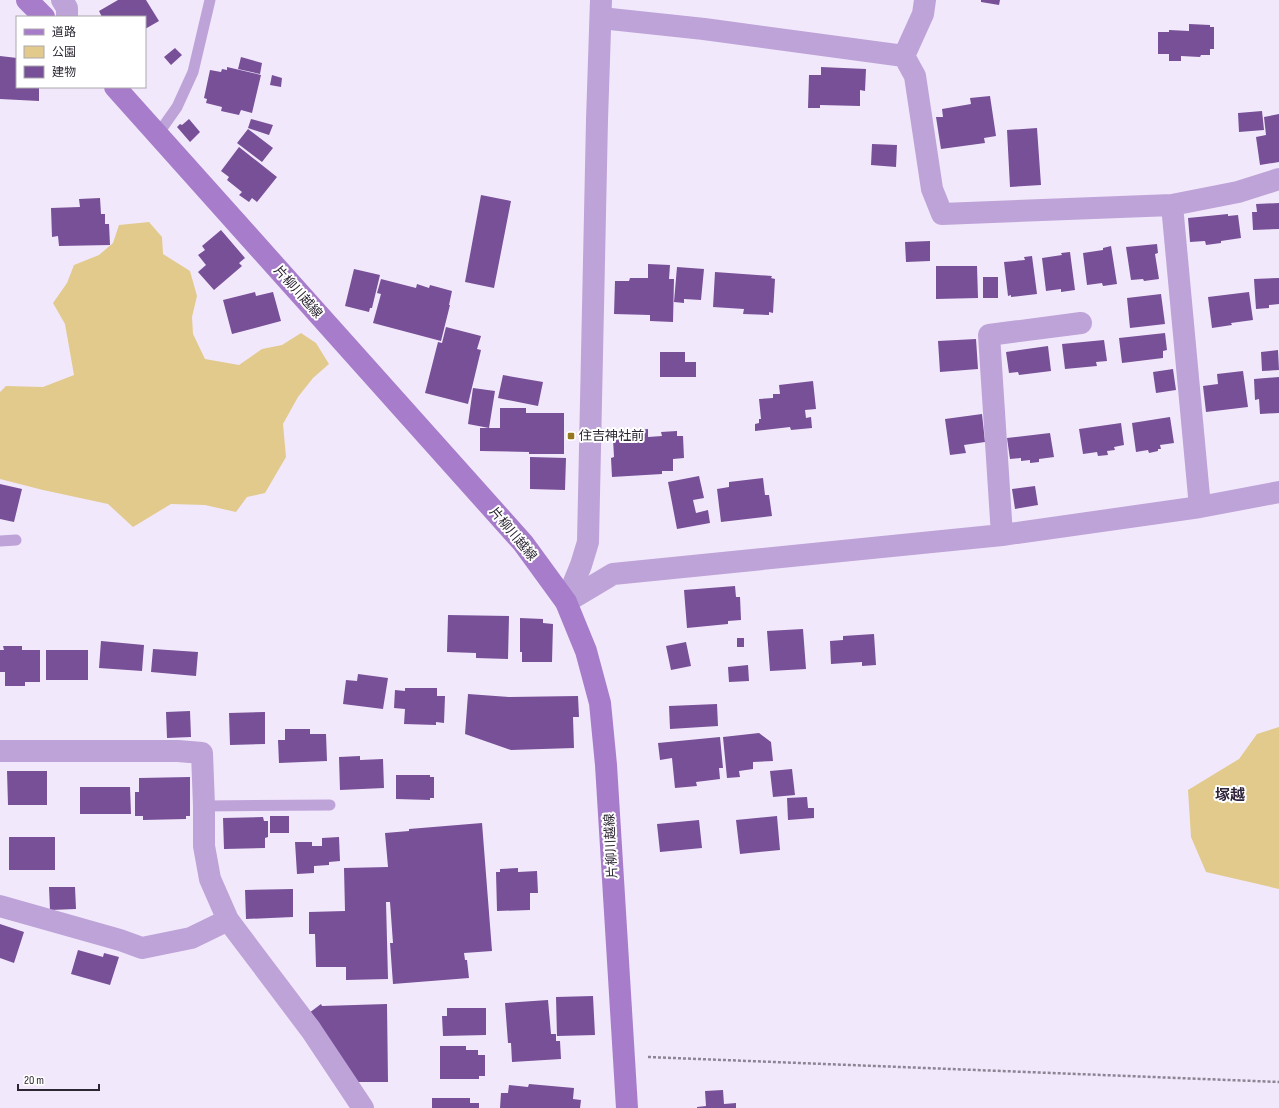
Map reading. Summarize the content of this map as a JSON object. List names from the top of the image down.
{
  "streets": {
    "main road": ["片柳川越線"]
  },
  "districts": ["塚越"],
  "places": {
    "transit": ["住吉神社前"]
  },
  "legend": ["道路", "公園", "建物"],
  "scale_bar": "20 m"
}
